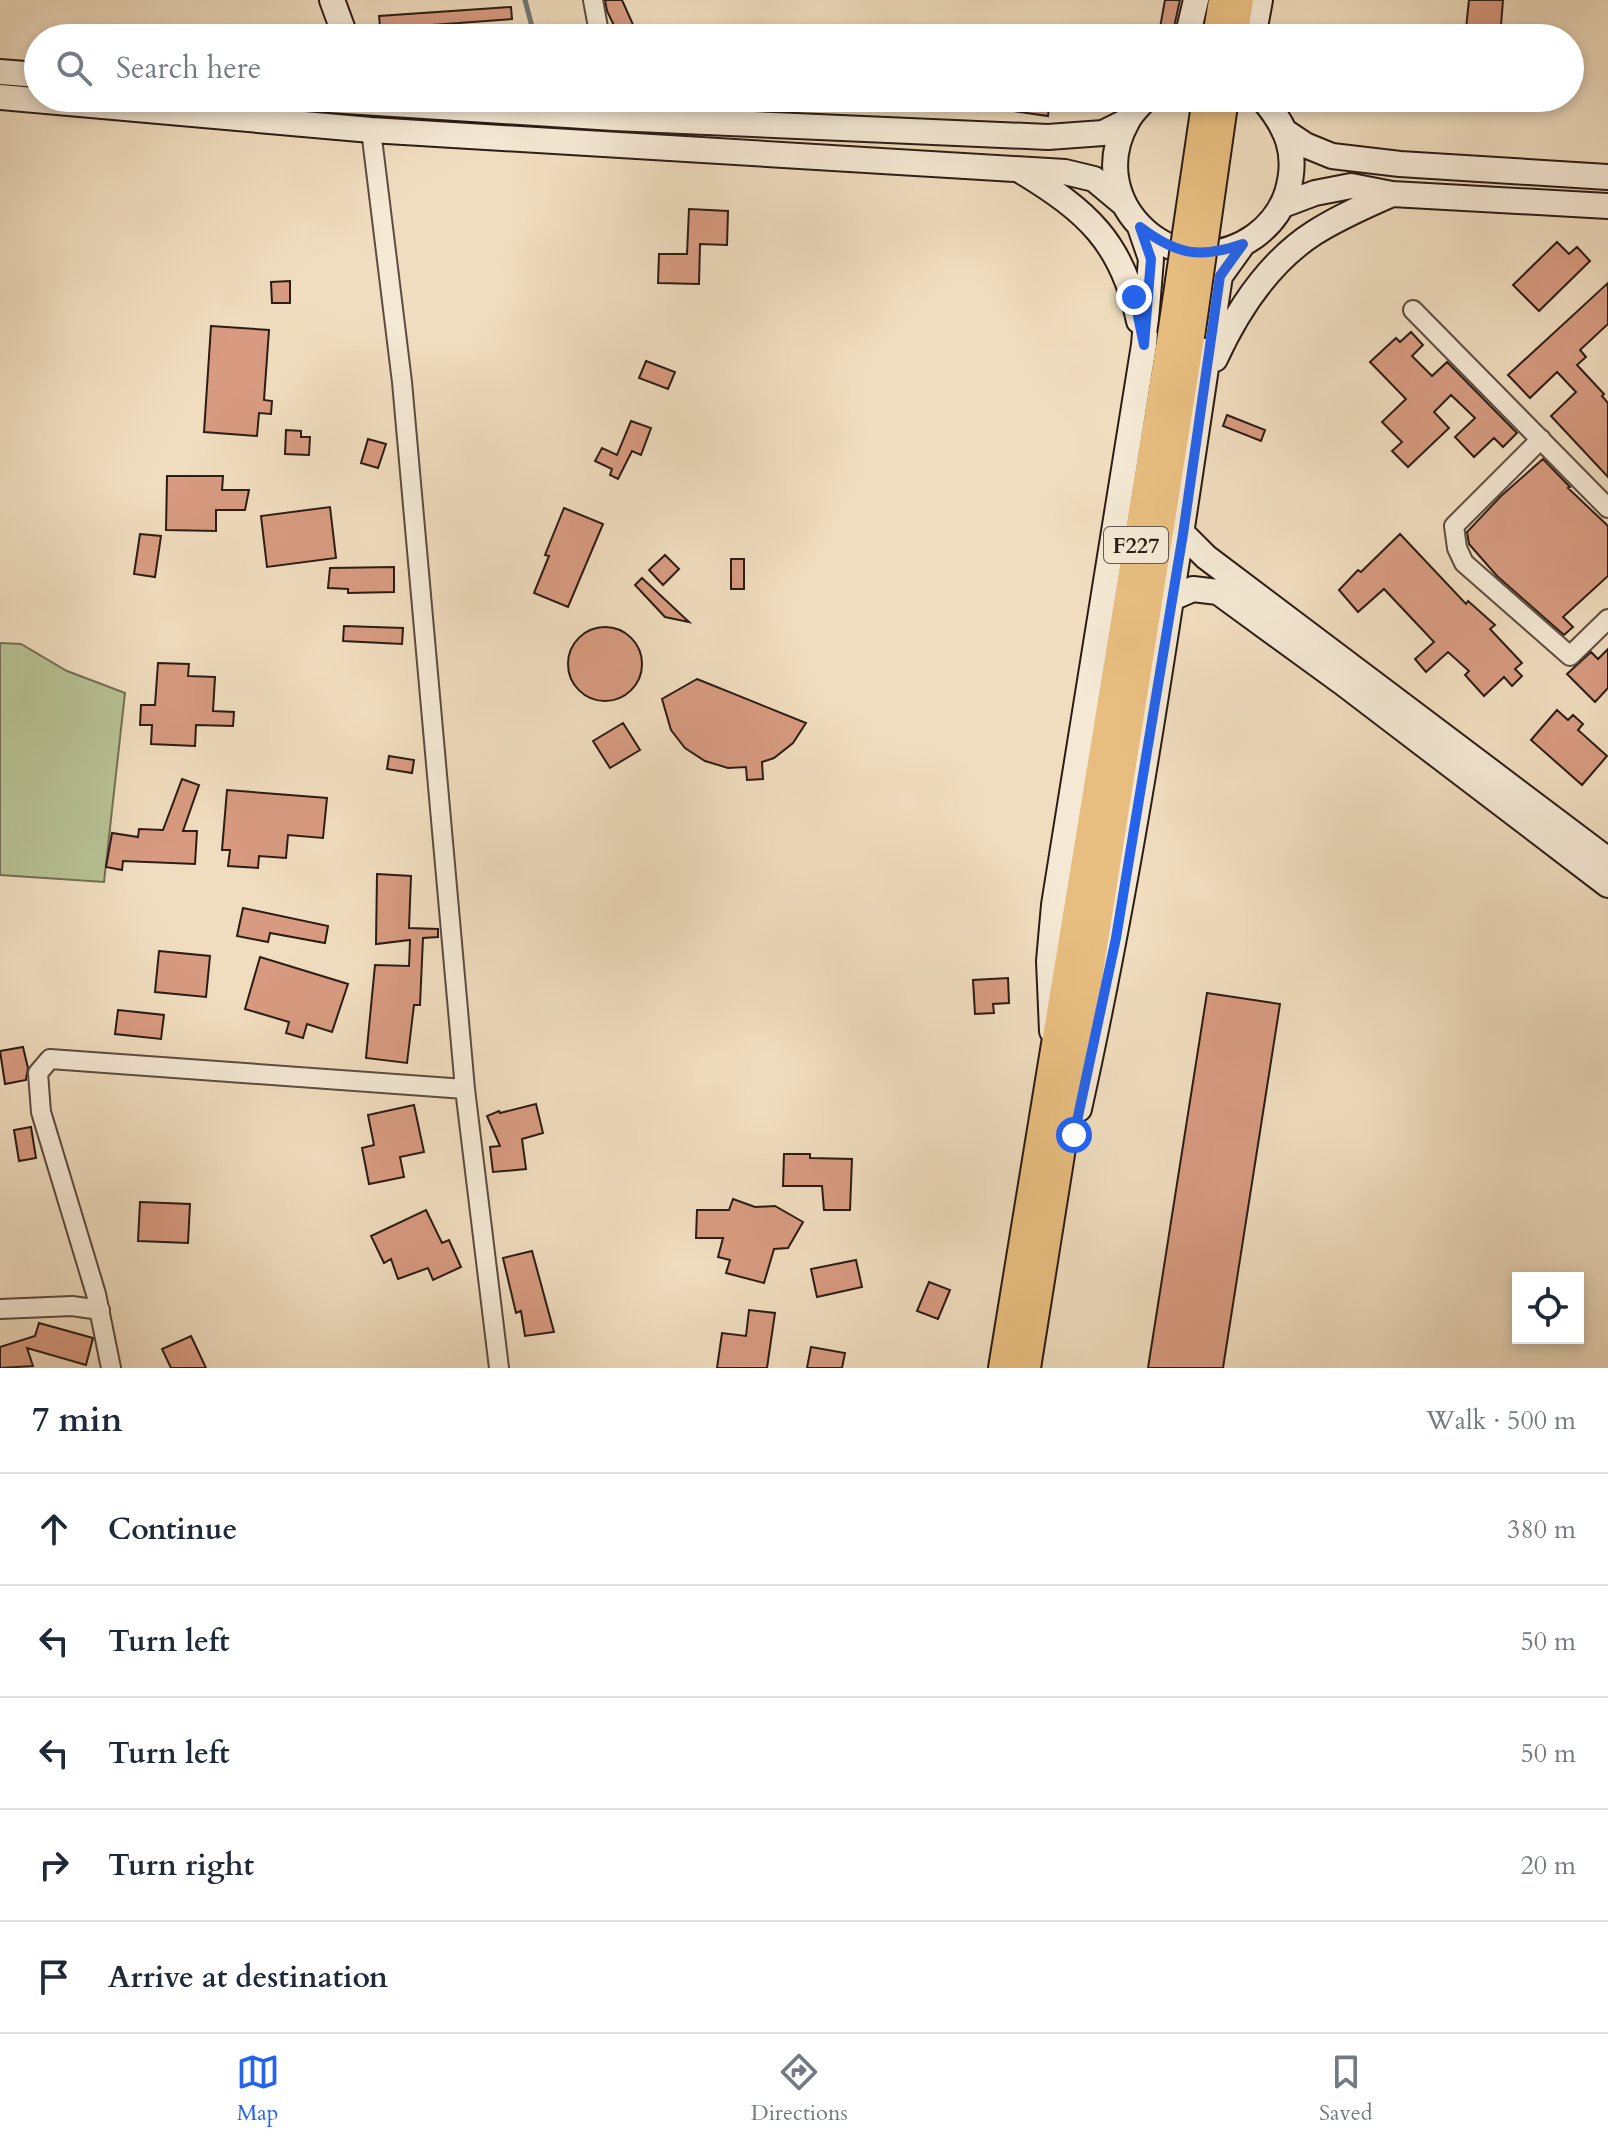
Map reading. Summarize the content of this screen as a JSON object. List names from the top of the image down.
{
  "streets": {
    "main road": ["F227"]
  },
  "page": {
    "search": "Search here",
    "heading": ["7 min", "Walk · 500 m"],
    "list": [
      ["Continue", "380 m"],
      ["Turn left", "50 m"],
      ["Turn left", "50 m"],
      ["Turn right", "20 m"],
      "Arrive at destination"
    ],
    "nav": ["Map", "Directions", "Saved"]
  }
}
